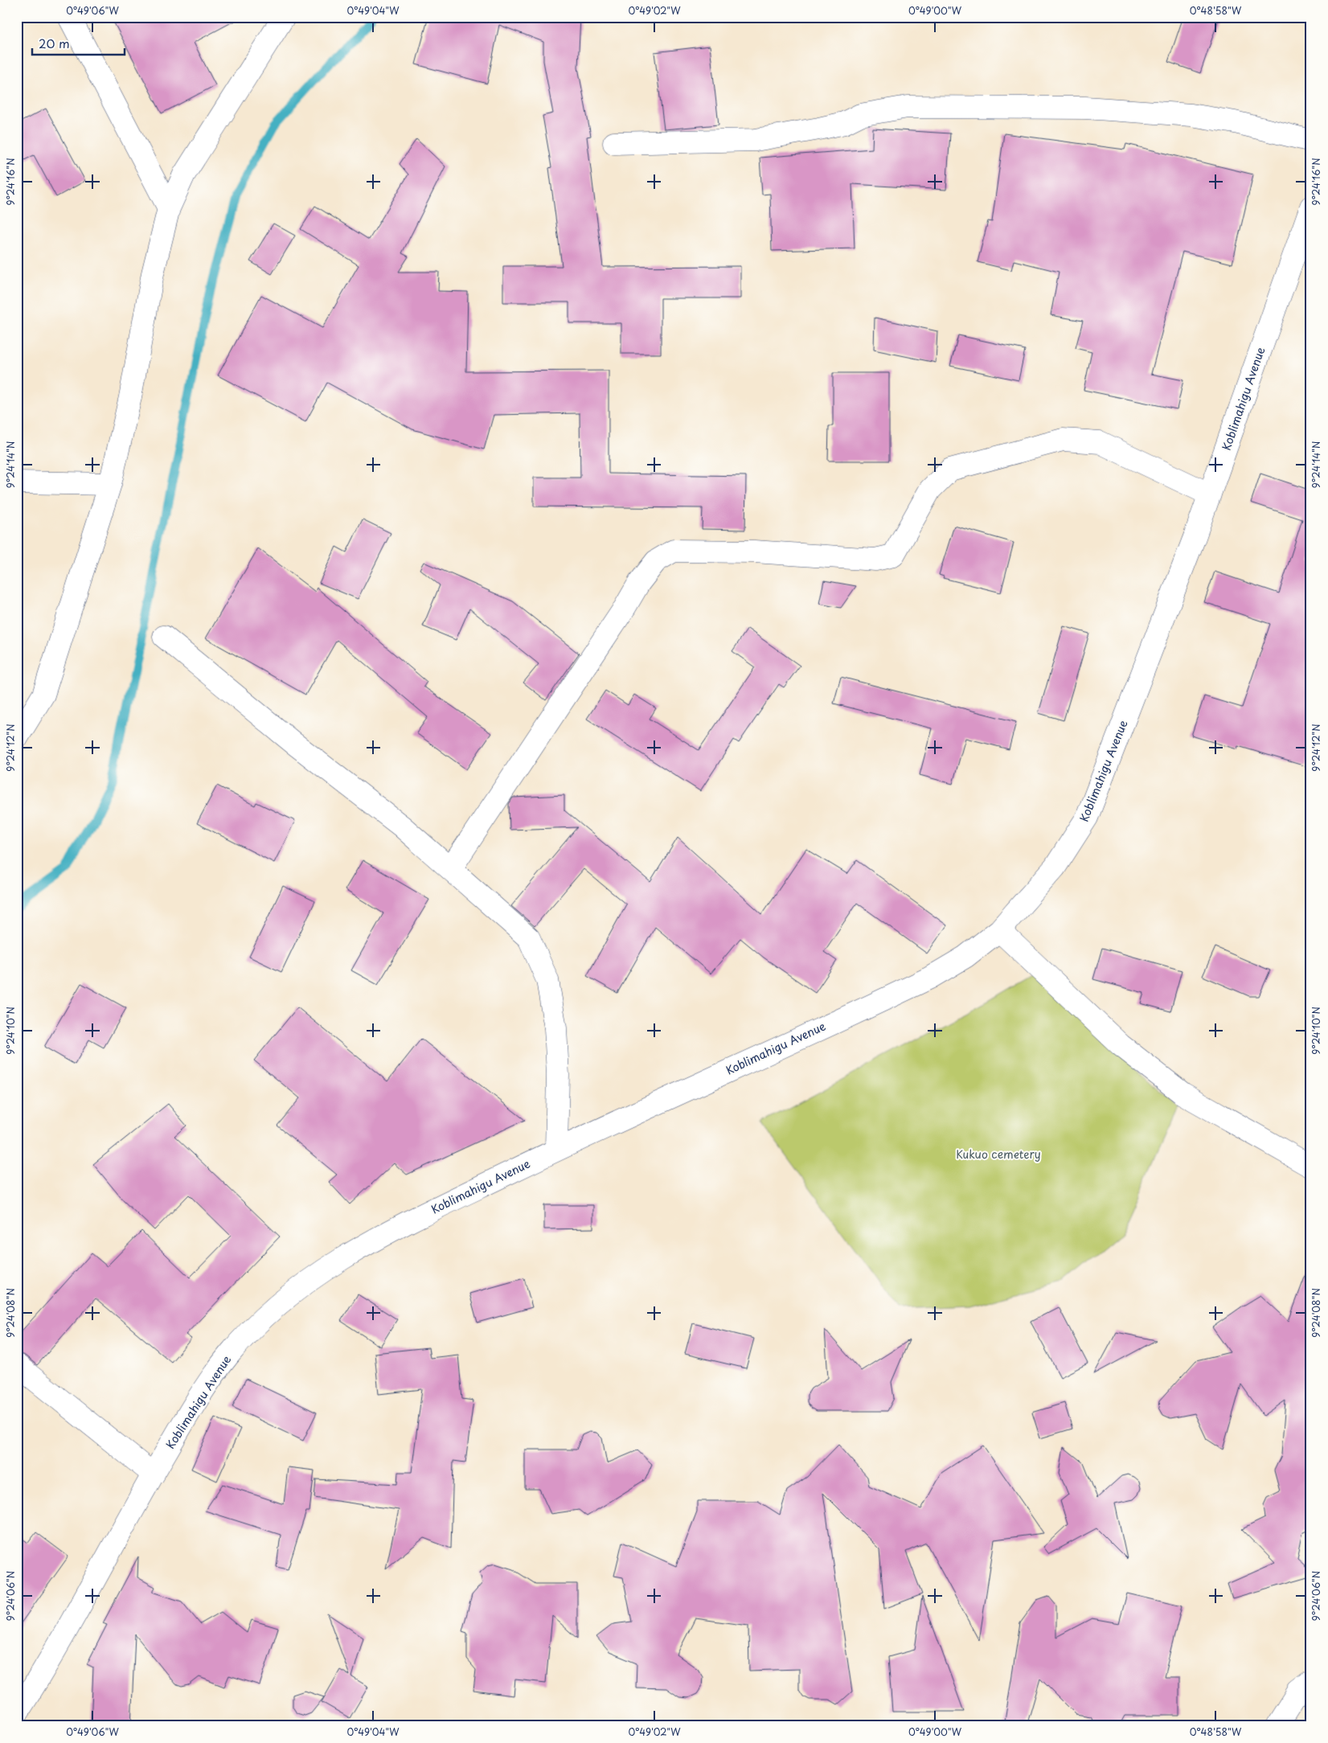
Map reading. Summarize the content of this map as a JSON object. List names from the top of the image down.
{
  "streets": {
    "street": ["Koblimahigu Avenue"]
  },
  "parks": ["Kukuo cemetery"],
  "scale_bar": "20 m",
  "coordinates": [
    "0°49'06\"W",
    "0°49'04\"W",
    "0°49'02\"W",
    "0°49'00\"W",
    "0°48'58\"W",
    "9°24'16\"N",
    "9°24'14\"N",
    "9°24'12\"N",
    "9°24'10\"N",
    "9°24'08\"N",
    "9°24'06\"N"
  ]
}
